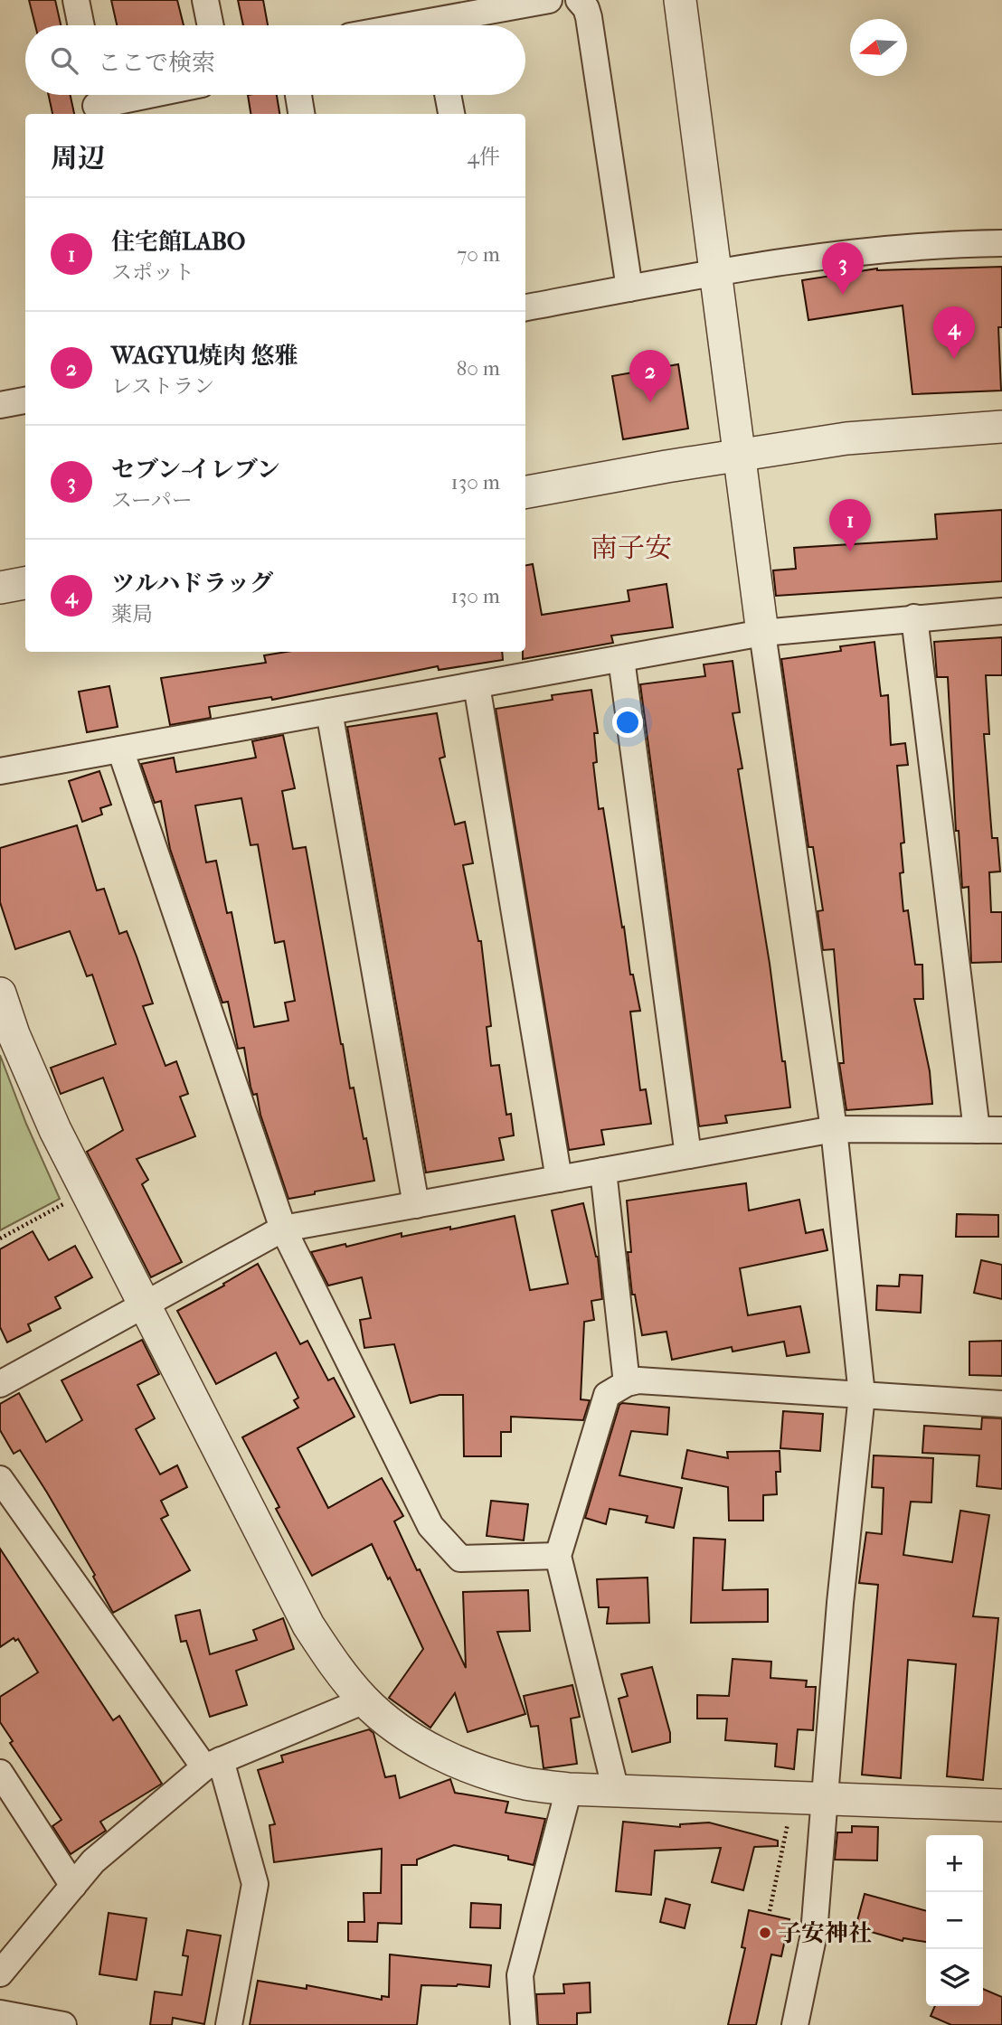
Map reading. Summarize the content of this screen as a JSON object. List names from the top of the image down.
{
  "districts": ["南子安"],
  "places": ["子安神社"],
  "north": "left",
  "page": {
    "search": "ここで検索",
    "heading": ["周辺", "4件"],
    "list": [
      {
        "mark": "1",
        "name": "住宅館LABO",
        "note": "スポット",
        "value": "70 m"
      },
      {
        "mark": "2",
        "name": "WAGYU焼肉 悠雅",
        "note": "レストラン",
        "value": "80 m"
      },
      {
        "mark": "3",
        "name": "セブン-イレブン",
        "note": "スーパー",
        "value": "130 m"
      },
      {
        "mark": "4",
        "name": "ツルハドラッグ",
        "note": "薬局",
        "value": "130 m"
      }
    ],
    "pins": [
      "3",
      "4",
      "2",
      "1"
    ],
    "map_buttons": ["+", "−"]
  }
}
